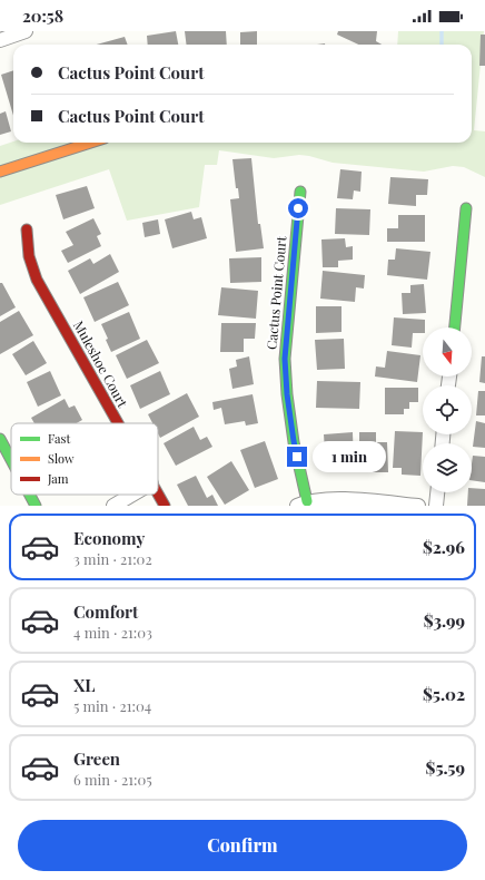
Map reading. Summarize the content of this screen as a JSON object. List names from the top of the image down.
{
  "streets": {
    "street": ["Cactus Point Court", "Muleshoe Court"]
  },
  "legend": ["Fast", "Slow", "Jam"],
  "north": "bottom",
  "page": {
    "status": "20:58",
    "banner": ["Cactus Point Court", "Cactus Point Court"],
    "bubble": "1 min",
    "list": [
      {
        "name": "Economy",
        "note": "3 min · 21:02",
        "value": "$2.96"
      },
      {
        "name": "Comfort",
        "note": "4 min · 21:03",
        "value": "$3.99"
      },
      {
        "name": "XL",
        "note": "5 min · 21:04",
        "value": "$5.02"
      },
      {
        "name": "Green",
        "note": "6 min · 21:05",
        "value": "$5.59"
      }
    ],
    "buttons": "Confirm"
  }
}
